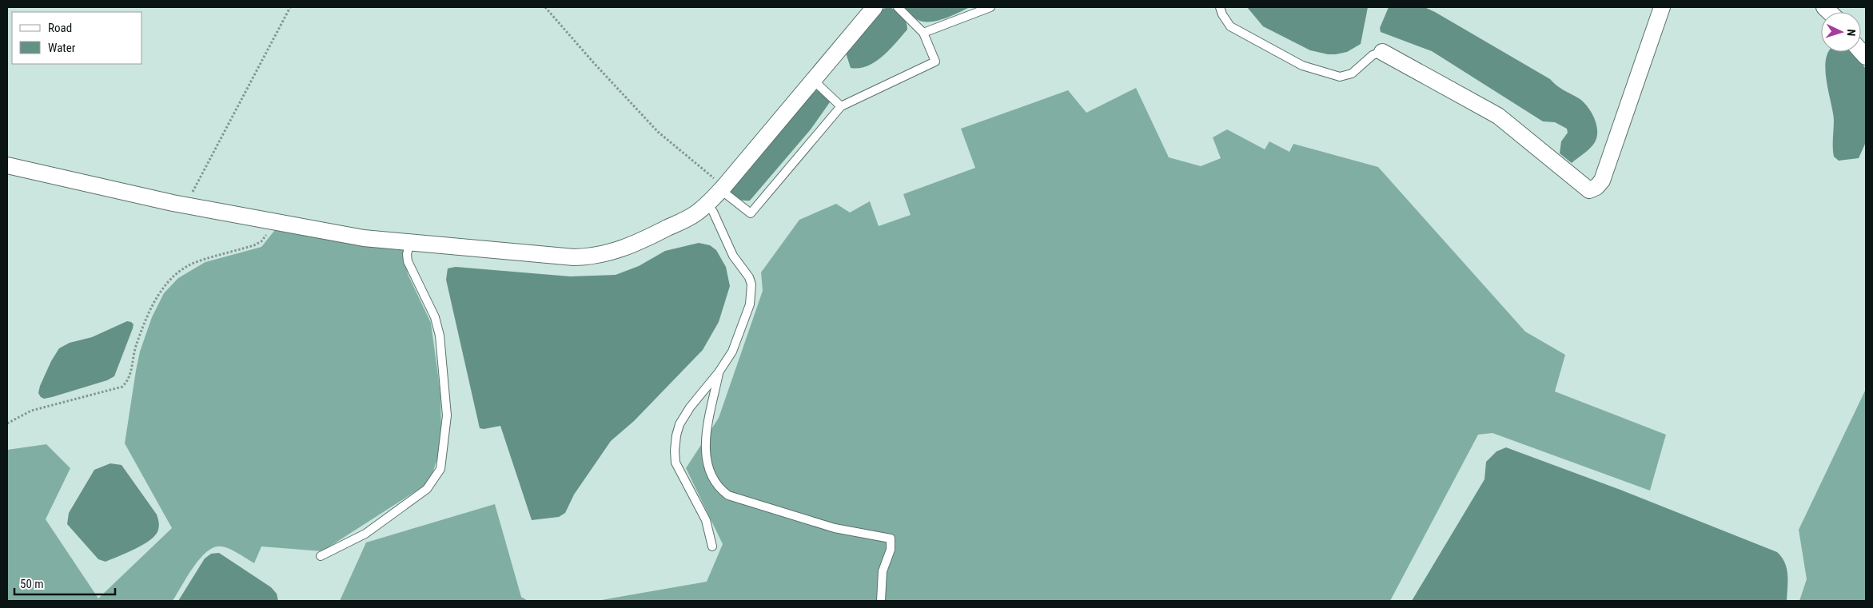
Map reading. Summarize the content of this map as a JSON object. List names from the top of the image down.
{
  "legend": ["Road", "Water"],
  "scale_bar": "50 m",
  "north": "right"
}
